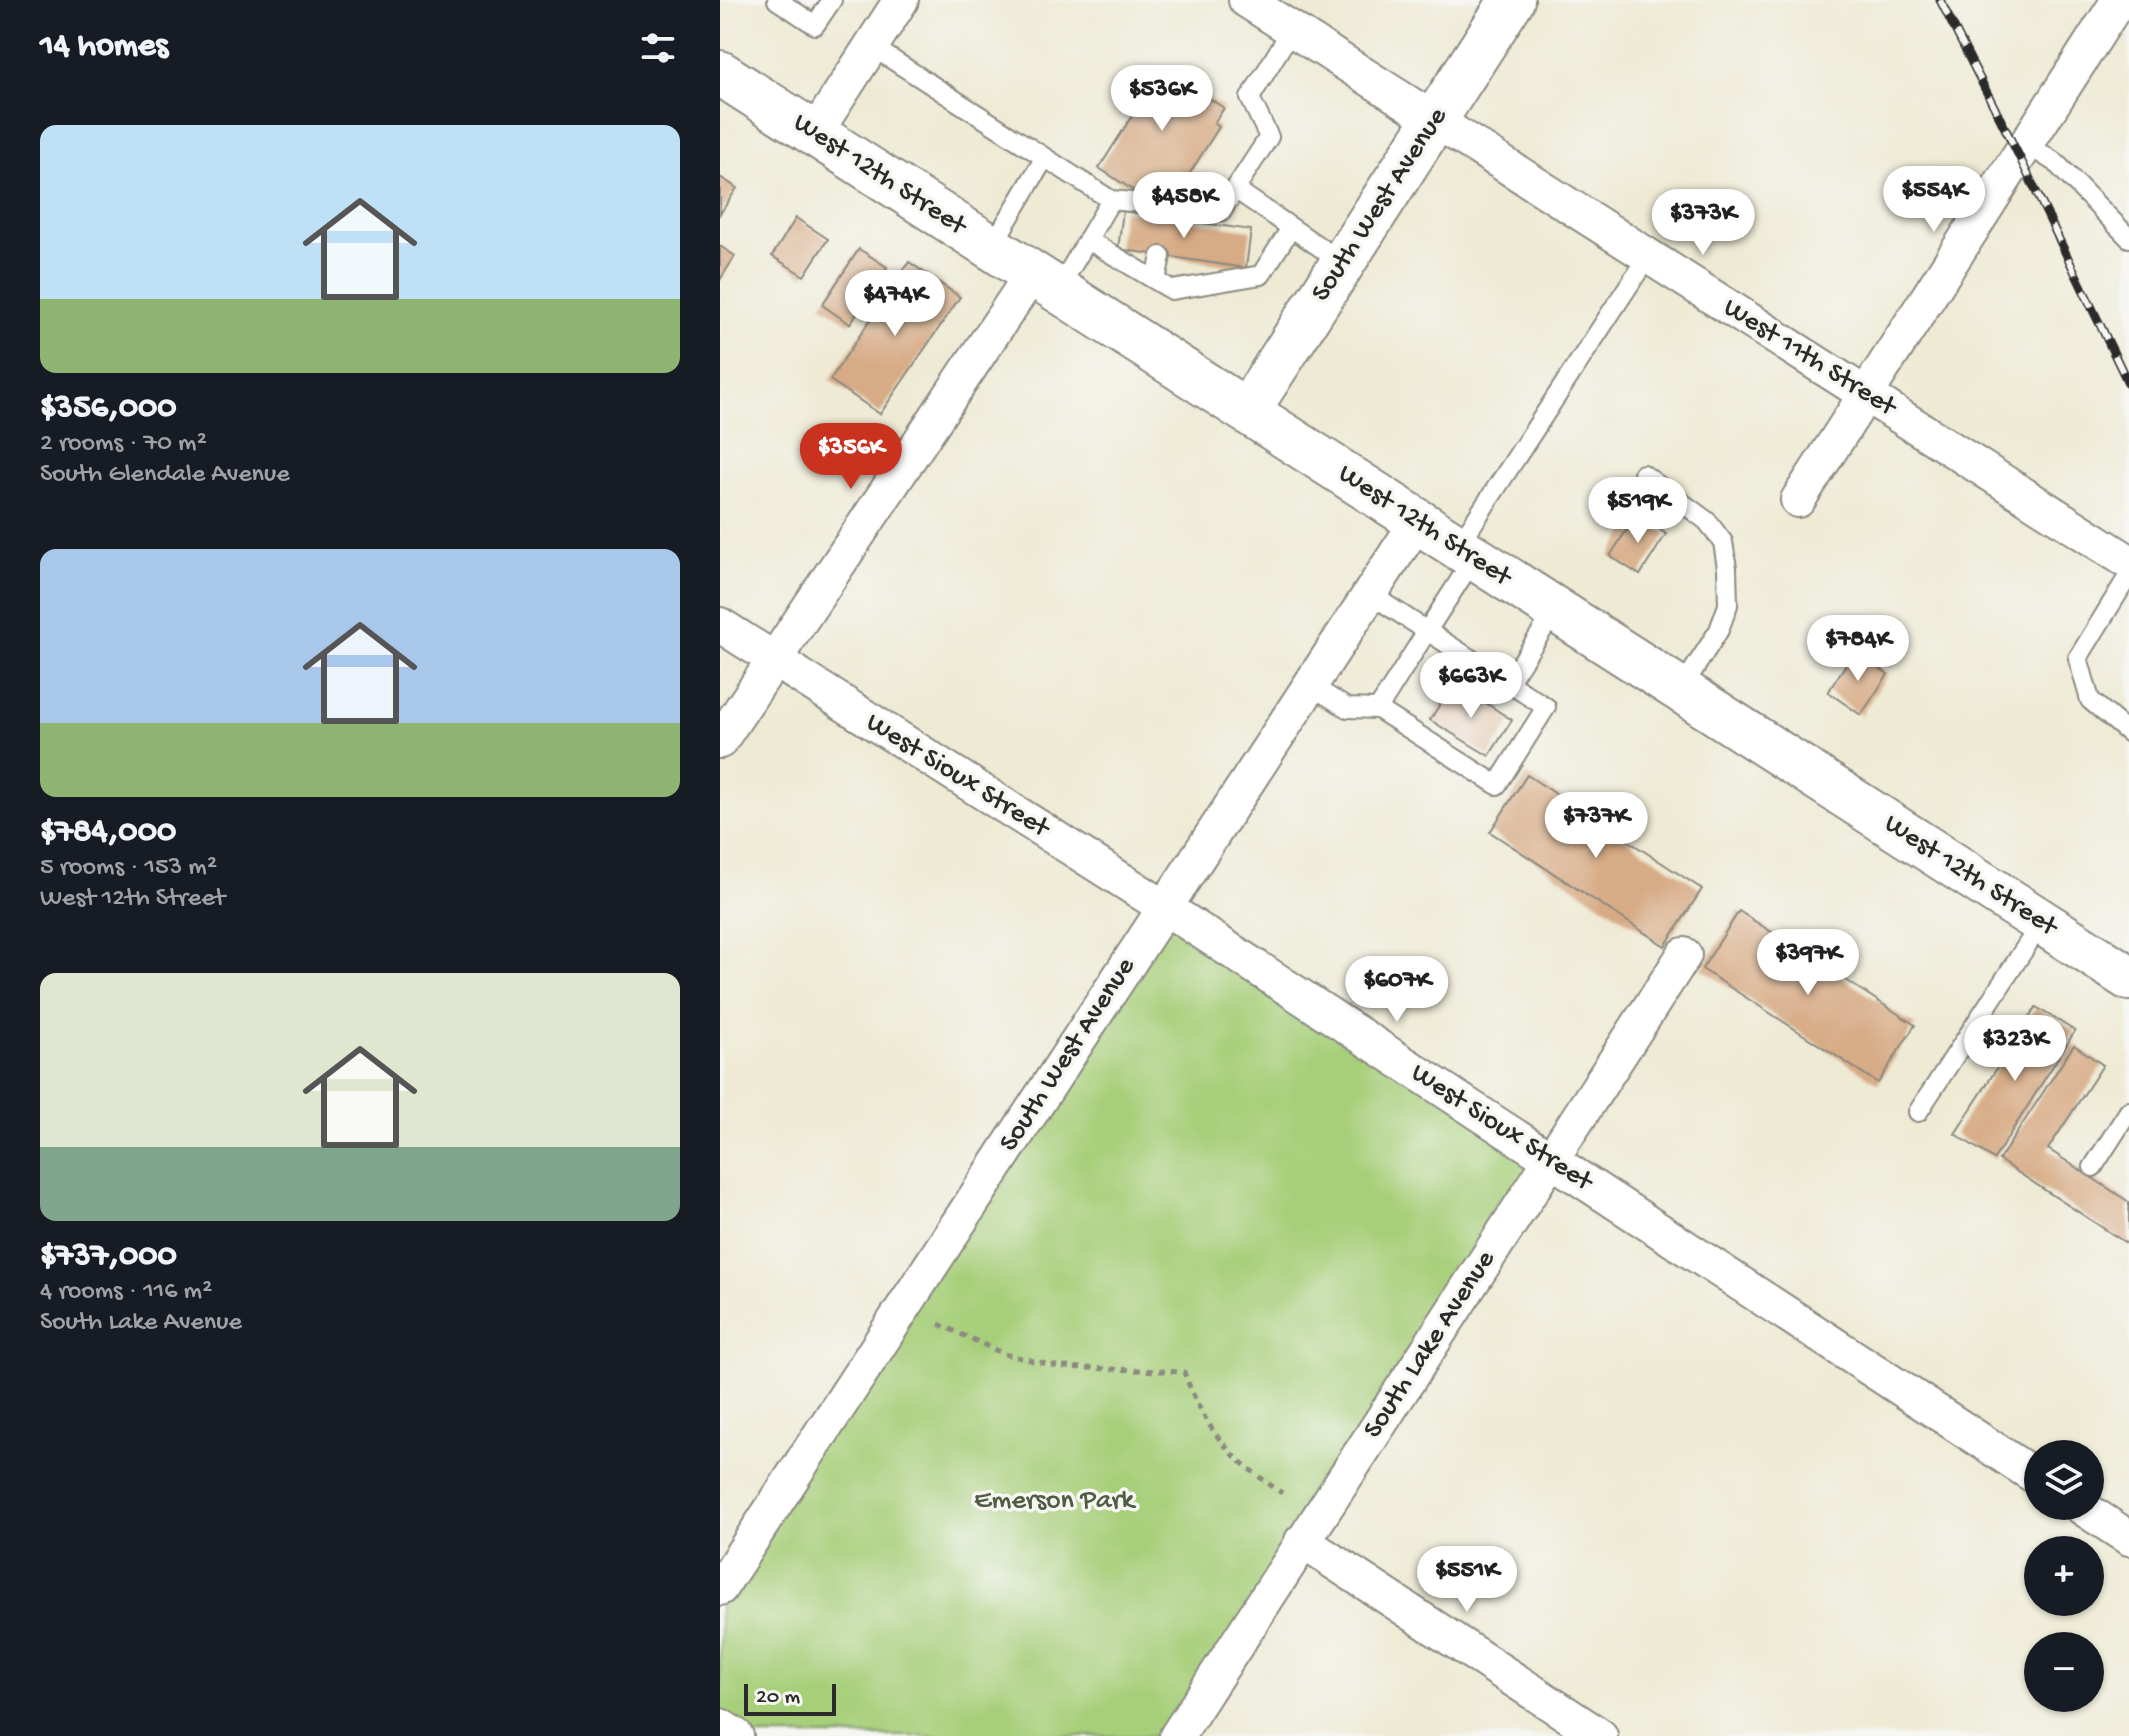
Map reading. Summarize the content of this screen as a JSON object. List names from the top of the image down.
{
  "streets": {
    "main road": ["West 12th Street", "South West Avenue"],
    "street": ["West 11th Street", "West Sioux Street", "South Lake Avenue"]
  },
  "crossings": [
    ["West 12th Street", "South West Avenue"],
    ["South West Avenue", "West 11th Street"],
    ["South West Avenue", "West Sioux Street"],
    ["West Sioux Street", "South Lake Avenue"]
  ],
  "parks": ["Emerson Park"],
  "scale_bar": "20 m",
  "page": {
    "heading": "14 homes",
    "price": [
      "$536K",
      "$554K",
      "$458K",
      "$373K",
      "$474K",
      "$356K",
      "$519K",
      "$784K",
      "$663K",
      "$737K",
      "$397K",
      "$607K",
      "$323K",
      "$551K"
    ],
    "list": [
      {
        "name": "$356,000",
        "note": "2 rooms · 70 m² · South Glendale Avenue"
      },
      {
        "name": "$784,000",
        "note": "5 rooms · 153 m² · West 12th Street"
      },
      {
        "name": "$737,000",
        "note": "4 rooms · 116 m² · South Lake Avenue"
      }
    ],
    "map_buttons": ["+", "−"],
    "scale": "20 m"
  }
}
